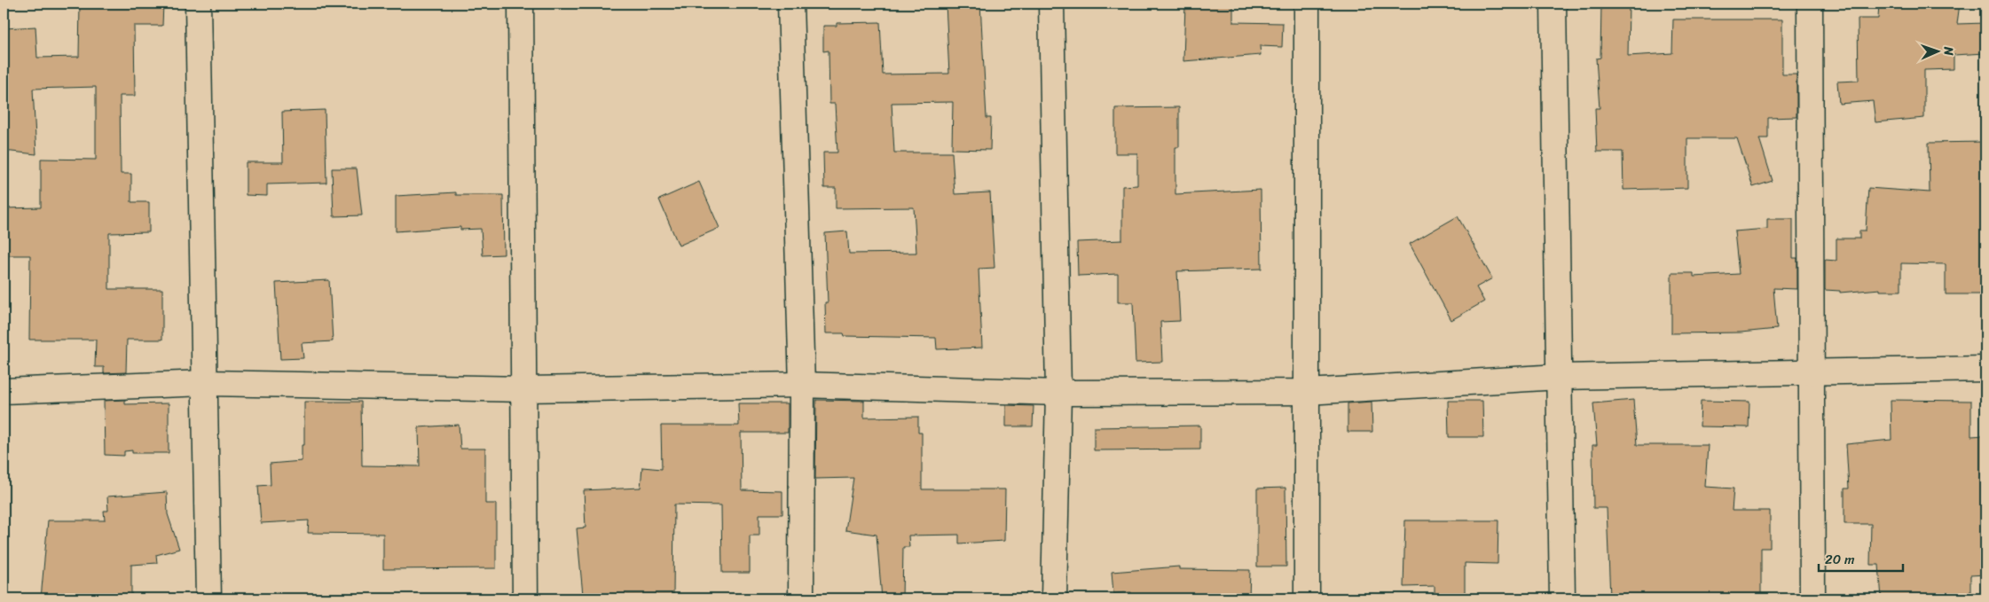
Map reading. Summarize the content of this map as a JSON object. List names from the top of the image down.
{
  "scale_bar": "20 m",
  "north": "right"
}
